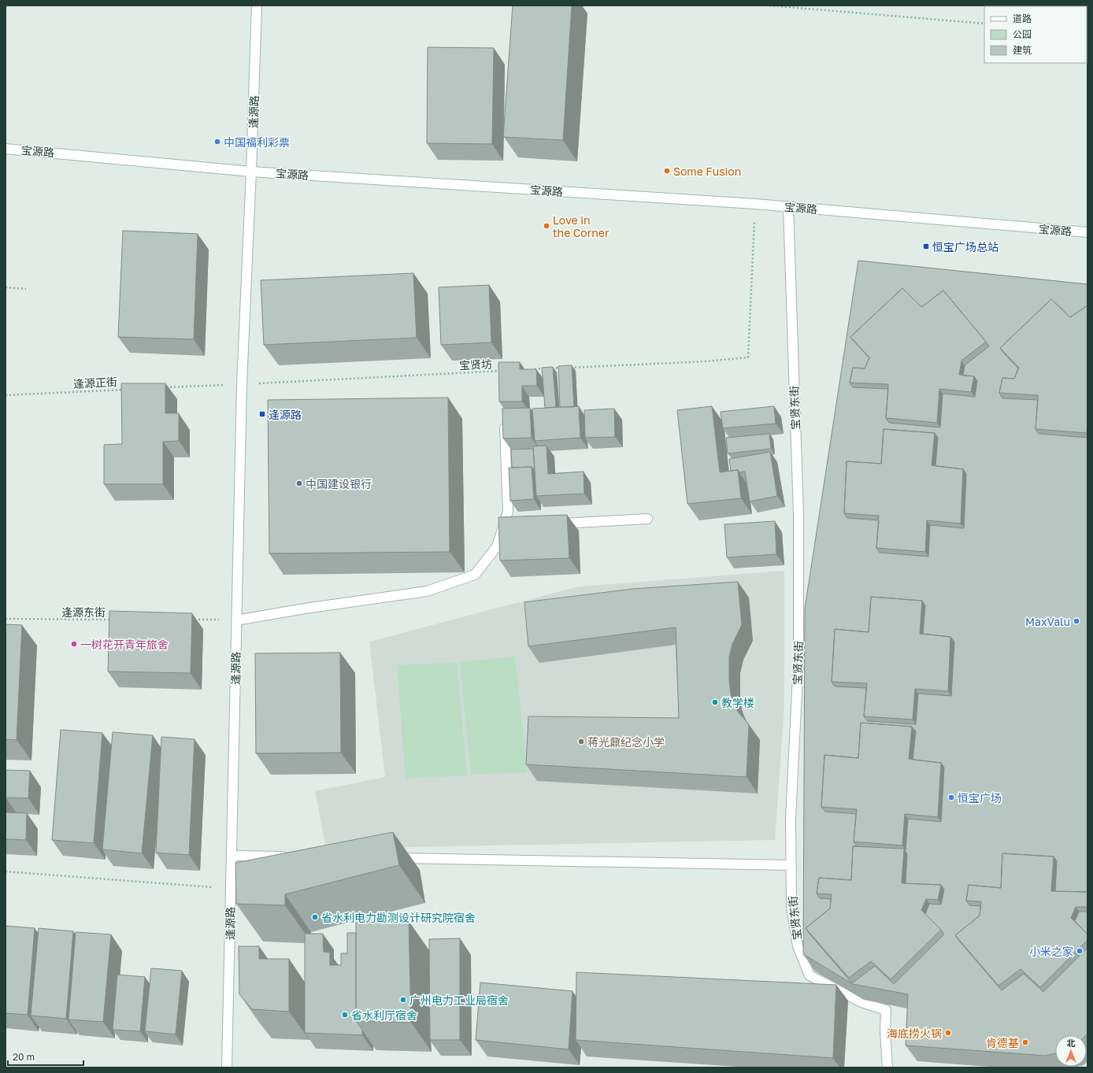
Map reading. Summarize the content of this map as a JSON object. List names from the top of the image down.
{
  "streets": {
    "street": ["逢源路", "宝源路", "宝贤东街"],
    "path": ["宝贤坊", "逢源正街", "逢源东街"]
  },
  "crossings": [
    ["逢源路", "宝源路"],
    ["逢源路", "宝贤坊"],
    ["宝源路", "宝贤东街"]
  ],
  "places": {
    "other": [
      "中国福利彩票",
      "Some Fusion",
      "Love in the Corner",
      "中国建设银行",
      "MaxValu",
      "一树花开青年旅舍",
      "教学楼",
      "蒋光鼐纪念小学",
      "恒宝广场",
      "省水利电力勘测设计研究院宿舍",
      "小米之家",
      "广州电力工业局宿舍",
      "省水利厅宿舍",
      "海底捞火锅",
      "肯德基"
    ],
    "transit": ["恒宝广场总站", "逢源路"]
  },
  "legend": ["道路", "公园", "建筑"],
  "scale_bar": "20 m",
  "north": "top"
}
